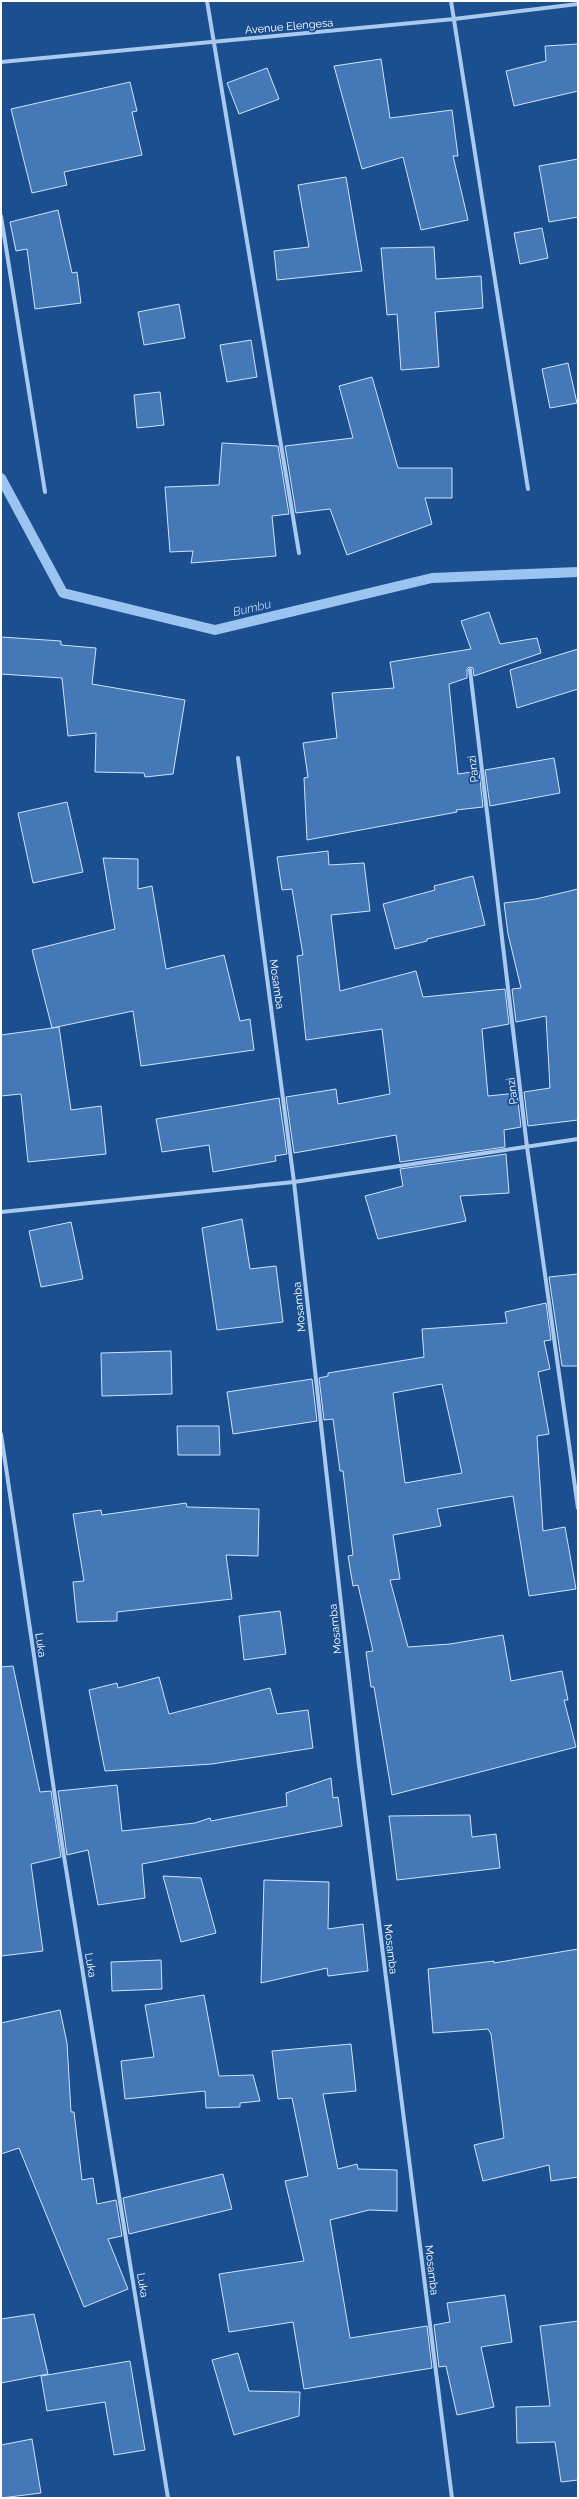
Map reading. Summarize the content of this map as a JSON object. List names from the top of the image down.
{
  "streets": {
    "street": [
      "Avenue Elengesa",
      "Panzi",
      "Mosamba",
      "Luka"
    ]
  },
  "water": ["Bumbu"]
}
